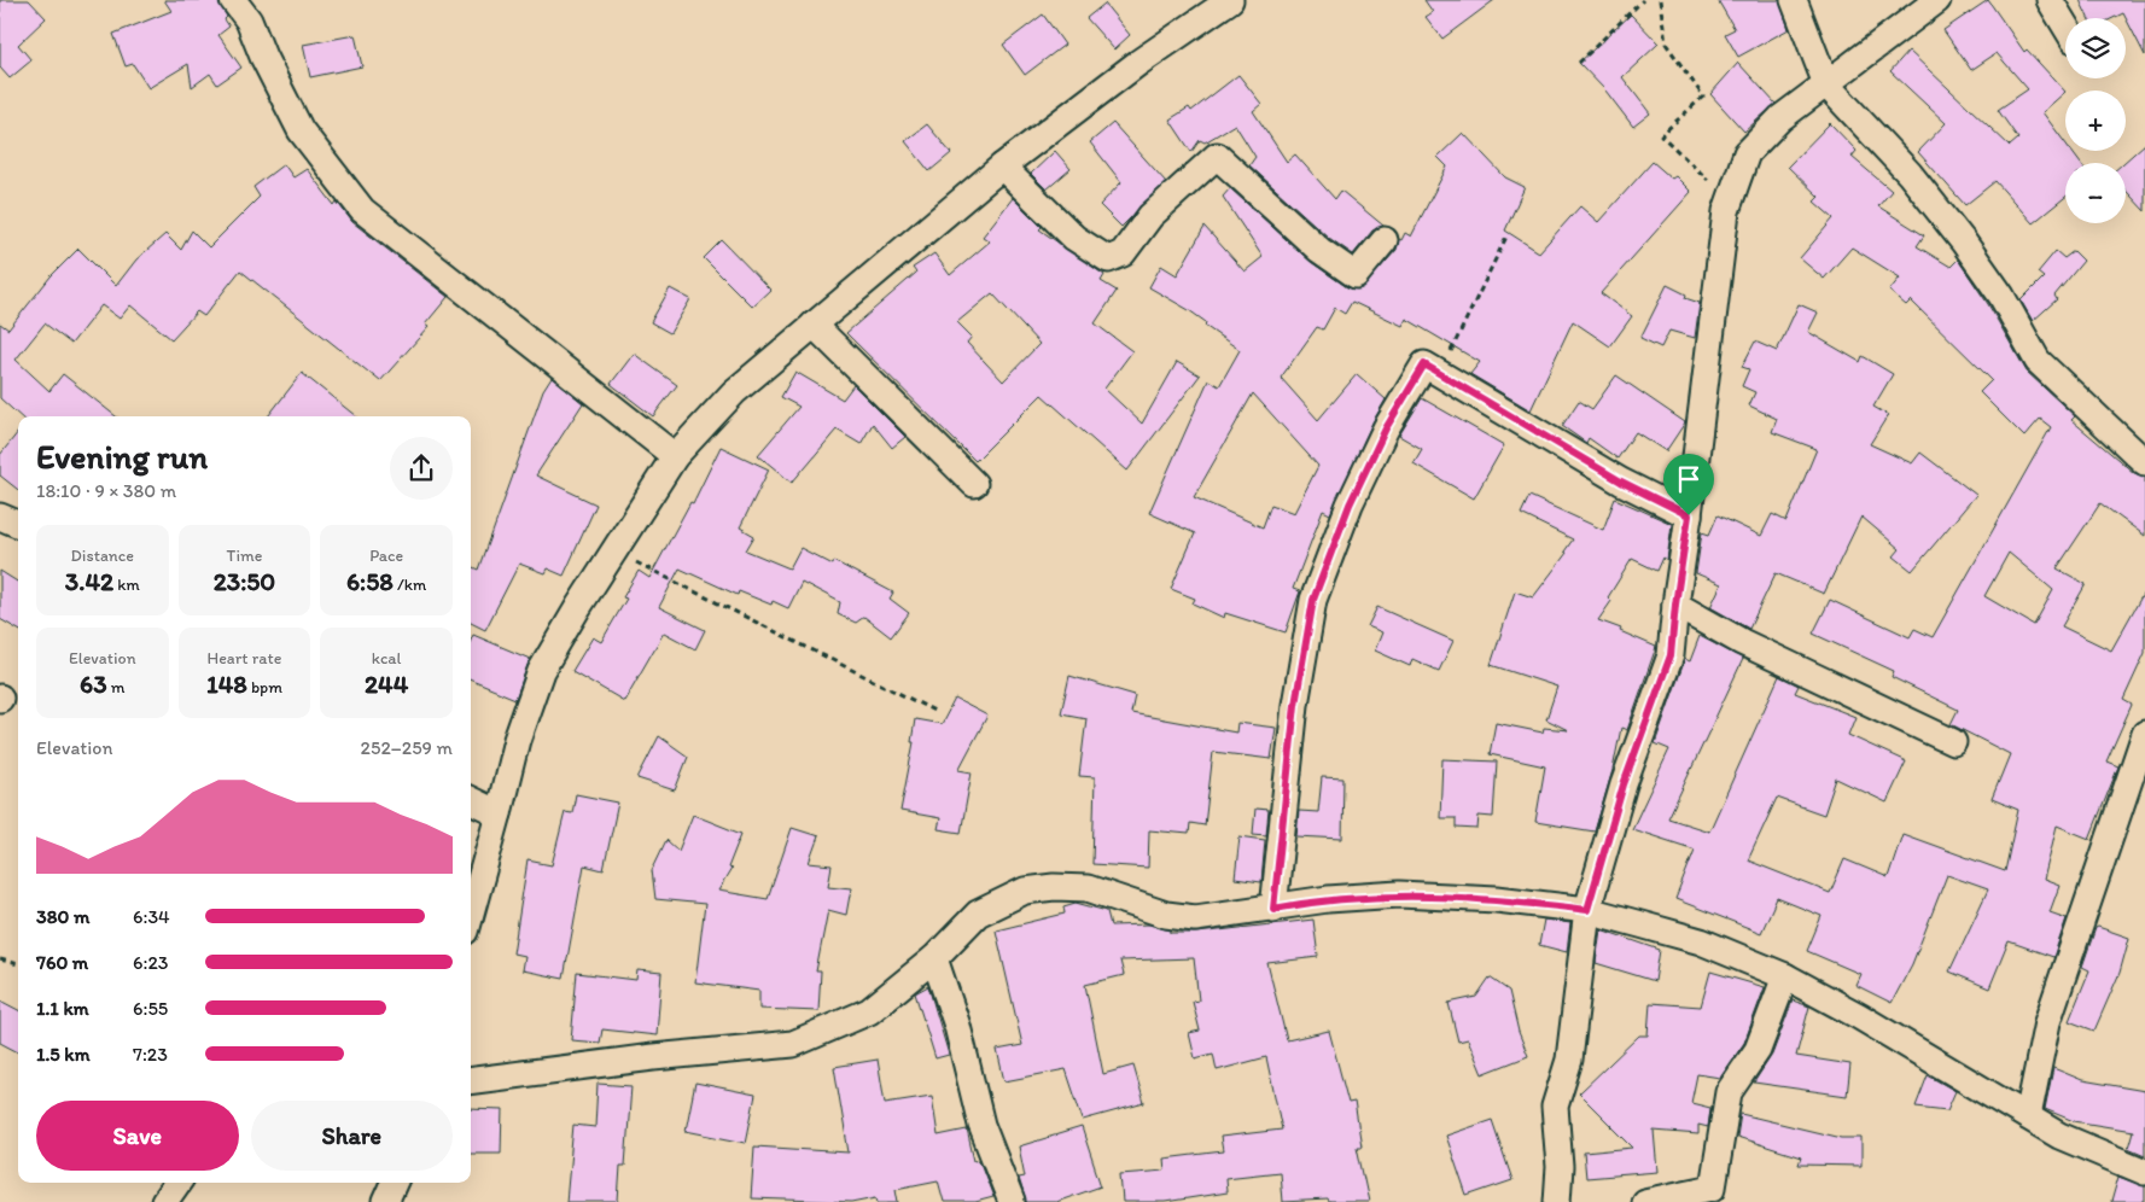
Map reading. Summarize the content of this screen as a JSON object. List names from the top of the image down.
{
  "page": {
    "map_buttons": ["+", "−"],
    "heading": ["Evening run", "18:10 · 9 × 380 m"],
    "stats": [
      ["Distance", "3.42 km"],
      ["Time", "23:50"],
      ["Pace", "6:58 /km"],
      ["Elevation", "63 m"],
      ["Heart rate", "148 bpm"],
      ["kcal", "244"]
    ],
    "chart": ["Elevation", "252–259 m"],
    "list": [
      {
        "name": "380 m",
        "note": "6:34"
      },
      {
        "name": "760 m",
        "note": "6:23"
      },
      {
        "name": "1.1 km",
        "note": "6:55"
      },
      {
        "name": "1.5 km",
        "note": "7:23"
      }
    ],
    "buttons": ["Save", "Share"]
  }
}
